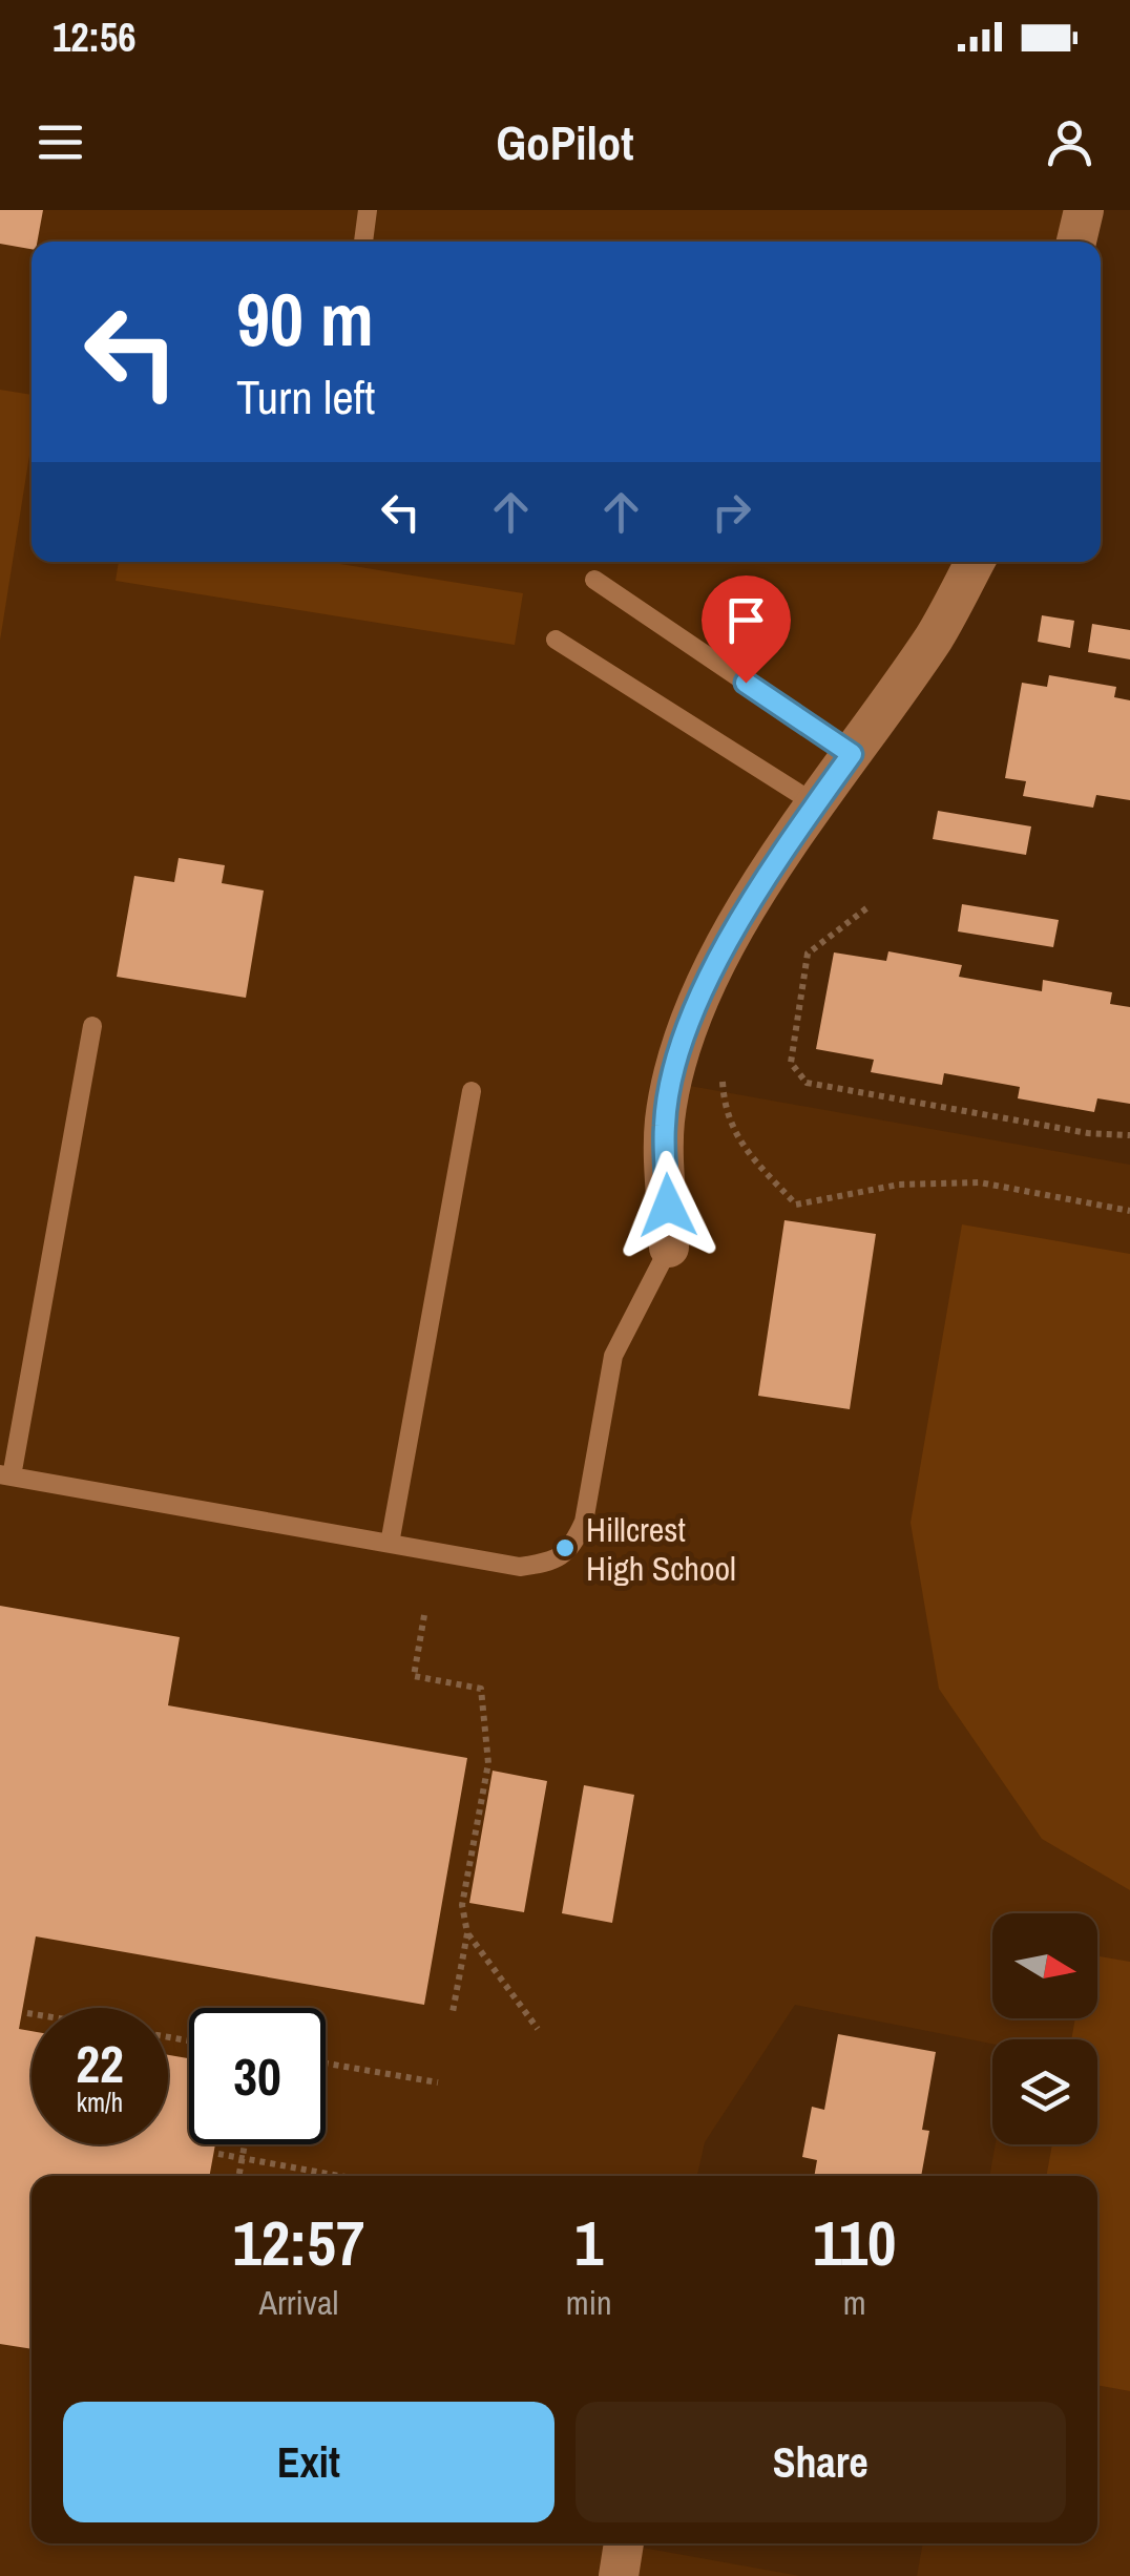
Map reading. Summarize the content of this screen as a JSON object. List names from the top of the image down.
{
  "places": ["Hillcrest High School"],
  "north": "right",
  "page": {
    "status": "12:56",
    "header": "GoPilot",
    "turn": ["90 m", "Turn left"],
    "speed": "22 km/h",
    "limit": "30",
    "eta": [
      "12:57",
      "Arrival",
      "1",
      "min",
      "110",
      "m"
    ],
    "buttons": ["Exit", "Share"]
  }
}
